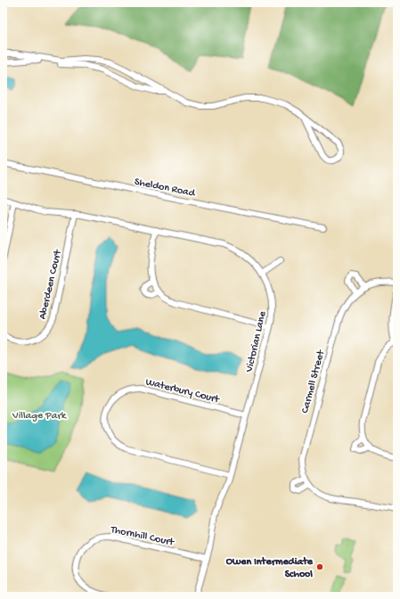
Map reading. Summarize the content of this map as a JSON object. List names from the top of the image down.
{
  "streets": {
    "street": [
      "Sheldon Road",
      "Aberdeen Court",
      "Victorian Lane",
      "Carmell Street",
      "Waterbury Court",
      "Thornhill Court"
    ]
  },
  "crossings": [
    ["Aberdeen Court", "Victorian Lane"],
    ["Victorian Lane", "Waterbury Court"],
    ["Victorian Lane", "Thornhill Court"]
  ],
  "parks": ["Village Park"],
  "places": ["Owen Intermediate School"]
}
